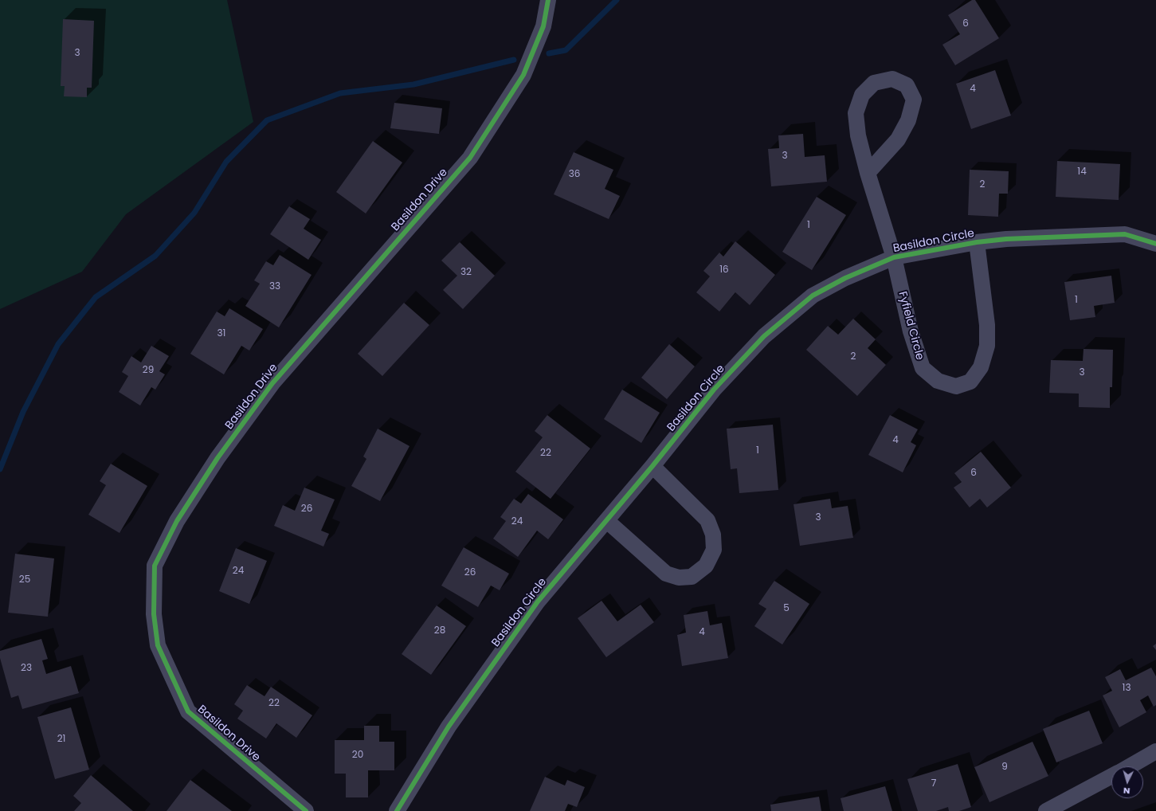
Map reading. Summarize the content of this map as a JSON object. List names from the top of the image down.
{
  "streets": {
    "street": ["Basildon Drive", "Basildon Circle", "Fyfield Circle"]
  },
  "crossings": [
    ["Basildon Circle", "Fyfield Circle"]
  ],
  "house_numbers": [
    "6",
    "3",
    "4",
    "3",
    "14",
    "36",
    "2",
    "1",
    "16",
    "32",
    "33",
    "1",
    "31",
    "2",
    "29",
    "3",
    "4",
    "1",
    "22",
    "6",
    "26",
    "3",
    "24",
    "24",
    "26",
    "25",
    "5",
    "28",
    "4",
    "23",
    "13",
    "22",
    "21",
    "20",
    "9",
    "7"
  ],
  "north": "bottom"
}
